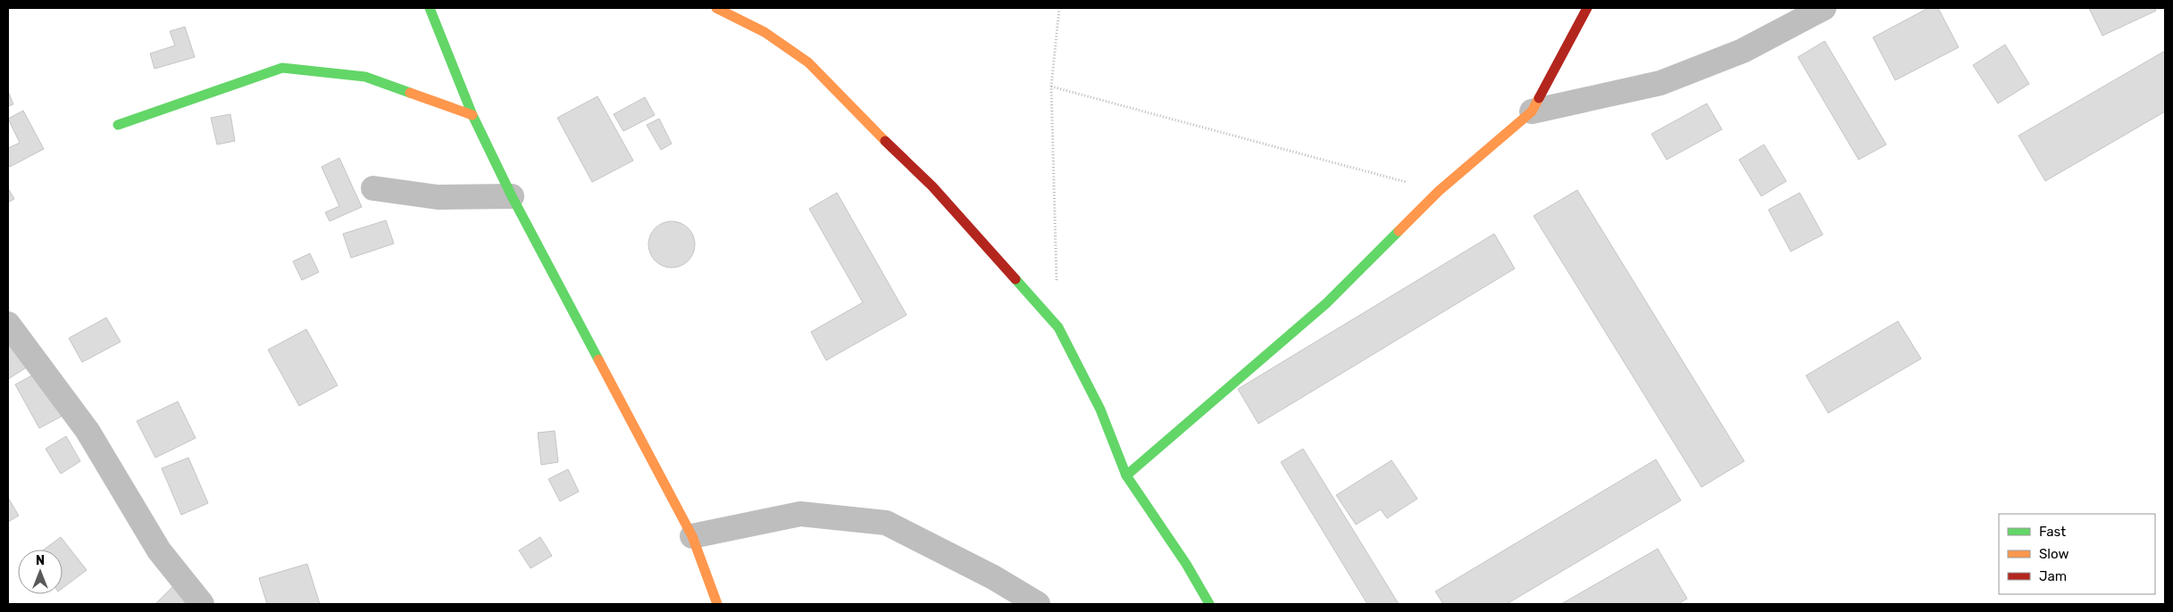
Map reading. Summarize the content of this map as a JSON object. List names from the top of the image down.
{
  "legend": ["Fast", "Slow", "Jam"],
  "north": "top"
}
